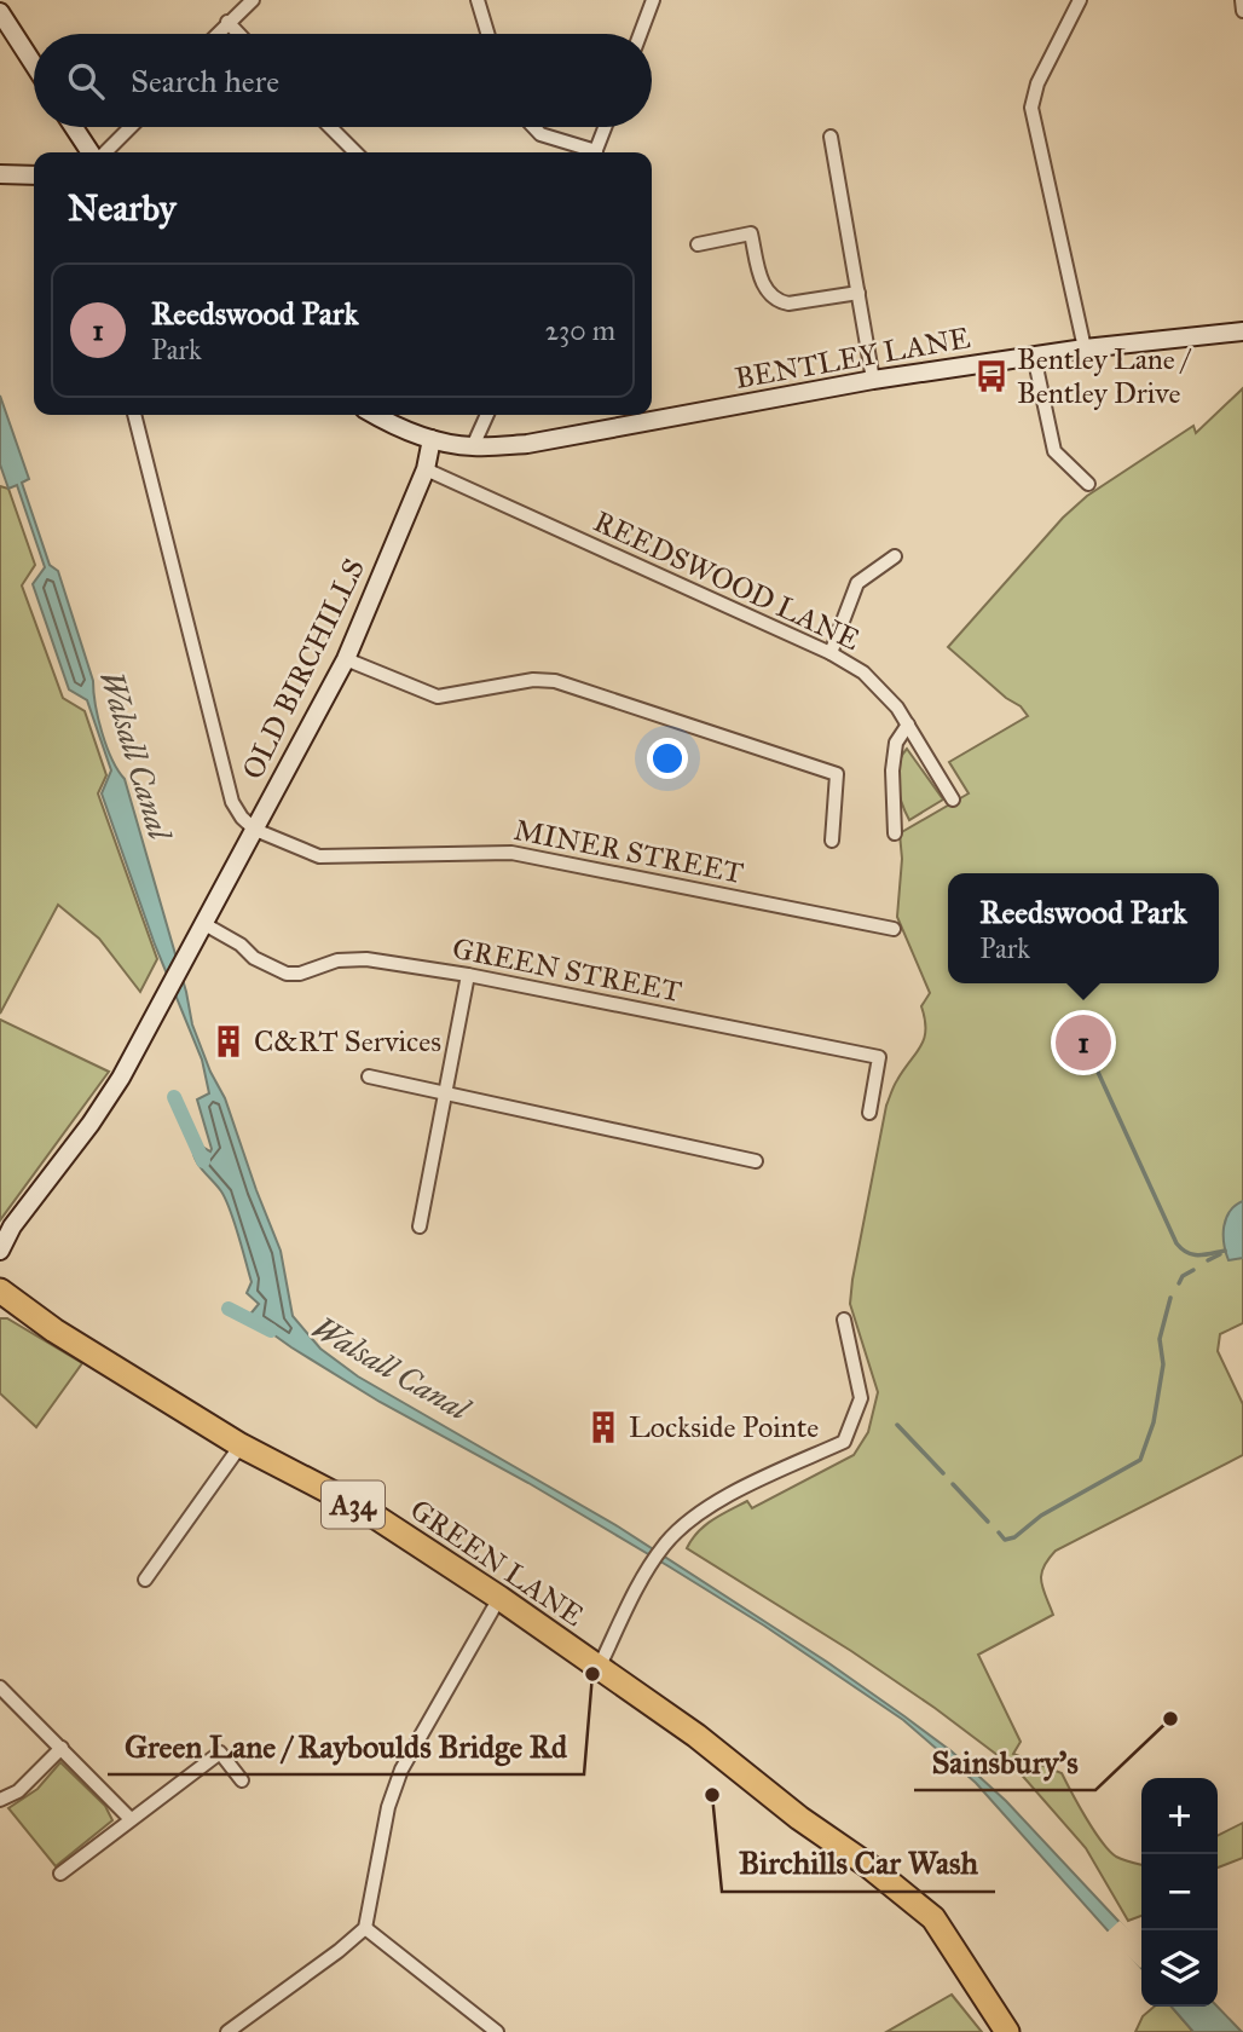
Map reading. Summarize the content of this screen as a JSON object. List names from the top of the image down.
{
  "streets": {
    "highway": ["A34", "GREEN LANE"],
    "street": [
      "BENTLEY LANE",
      "REEDSWOOD LANE",
      "OLD BIRCHILLS",
      "MINER STREET",
      "GREEN STREET"
    ]
  },
  "crossings": [
    ["REEDSWOOD LANE", "OLD BIRCHILLS"],
    ["OLD BIRCHILLS", "MINER STREET"],
    ["OLD BIRCHILLS", "GREEN STREET"]
  ],
  "water": ["Walsall Canal"],
  "places": {
    "bus stop": ["Bentley Lane / Bentley Drive"],
    "building": ["C&RT Services", "Lockside Pointe"],
    "other": ["Green Lane / Rayboulds Bridge Rd", "Sainsbury's", "Birchills Car Wash"]
  },
  "page": {
    "search": "Search here",
    "heading": "Nearby",
    "list": [
      {
        "mark": "1",
        "name": "Reedswood Park",
        "note": "Park",
        "value": "230 m"
      }
    ],
    "popup": ["Reedswood Park", "Park"],
    "pins": "1",
    "map_buttons": ["+", "−"]
  }
}
